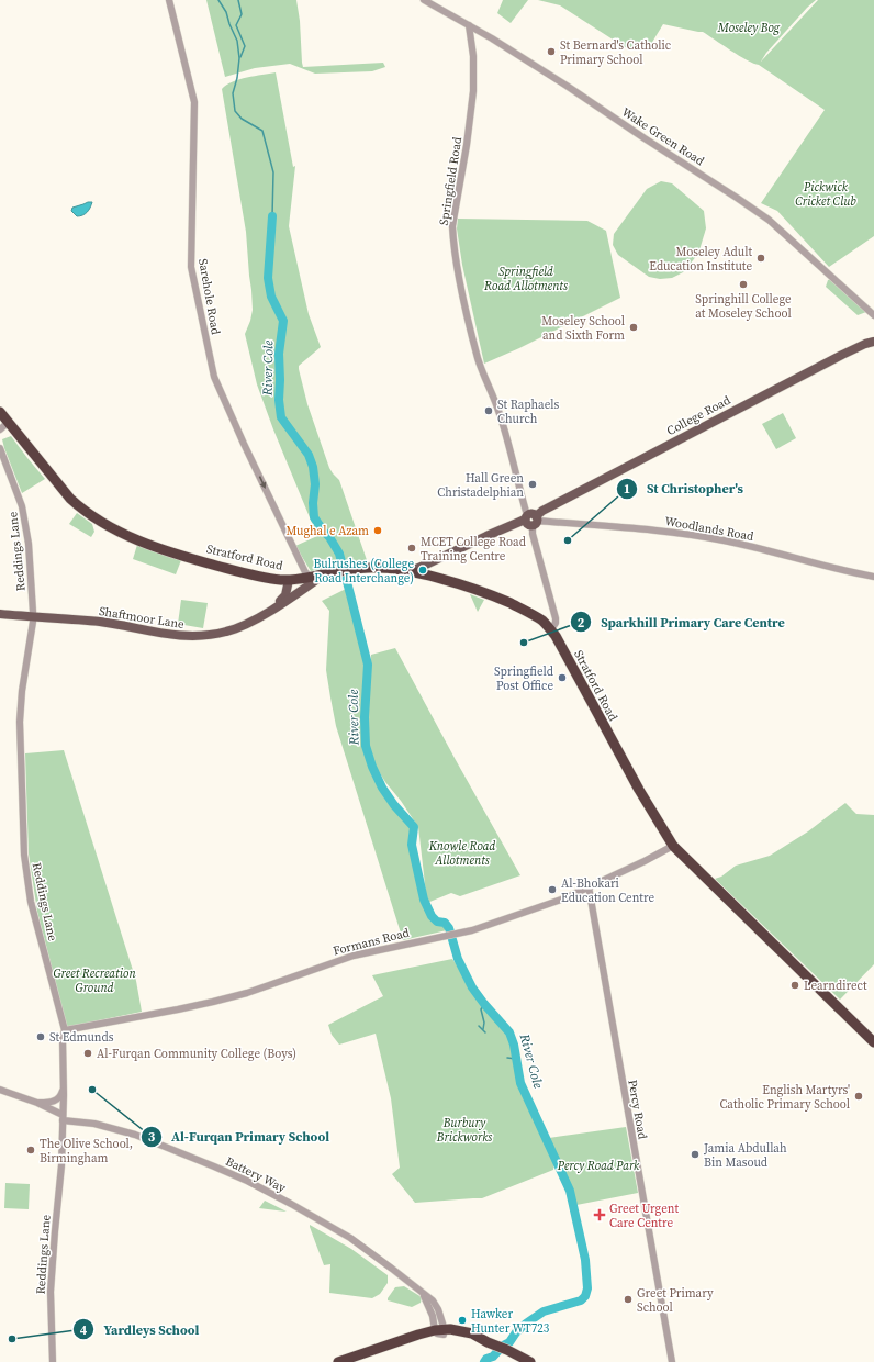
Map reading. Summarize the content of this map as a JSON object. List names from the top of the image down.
{
  "streets": {
    "highway": ["Stratford Road"],
    "main road": ["College Road", "Shaftmoor Lane"],
    "street": [
      "Wake Green Road",
      "Springfield Road",
      "Sarehole Road",
      "Woodlands Road",
      "Reddings Lane",
      "Formans Road",
      "Percy Road",
      "Battery Way"
    ]
  },
  "crossings": [
    ["Wake Green Road", "Springfield Road"],
    ["Springfield Road", "College Road"],
    ["Springfield Road", "Woodlands Road"],
    ["Springfield Road", "Stratford Road"],
    ["Sarehole Road", "Stratford Road"],
    ["College Road", "Woodlands Road"],
    ["College Road", "Stratford Road"],
    ["Reddings Lane", "Shaftmoor Lane"],
    ["Reddings Lane", "Formans Road"],
    ["Reddings Lane", "Battery Way"],
    ["Stratford Road", "Shaftmoor Lane"],
    ["Stratford Road", "Formans Road"],
    ["Formans Road", "Percy Road"]
  ],
  "one_way": ["Sarehole Road"],
  "water": ["River Cole"],
  "parks": [
    "Moseley Bog",
    "Pickwick Cricket Club",
    "Springfield Road Allotments",
    "Knowle Road Allotments",
    "Greet Recreation Ground",
    "Burbury Brickworks",
    "Percy Road Park"
  ],
  "places": {
    "other": [
      "St Bernard's Catholic Primary School",
      "Moseley Adult Education Institute",
      "Springhill College at Moseley School",
      "Moseley School and Sixth Form",
      "St Raphaels Church",
      "Hall Green Christadelphian",
      "Mughal e Azam",
      "St Christopher's",
      "MCET College Road Training Centre",
      "Bulrushes (College Road Interchange)",
      "Sparkhill Primary Care Centre",
      "Springfield Post Office",
      "Al-Bhokari Education Centre",
      "Learndirect",
      "St Edmunds",
      "Al-Furqan Community College (Boys)",
      "Al-Furqan Primary School",
      "English Martyrs' Catholic Primary School",
      "The Olive School, Birmingham",
      "Jamia Abdullah Bin Masoud",
      "Greet Primary School",
      "Hawker Hunter WT723",
      "Yardleys School"
    ],
    "health": ["Greet Urgent Care Centre"]
  }
}
